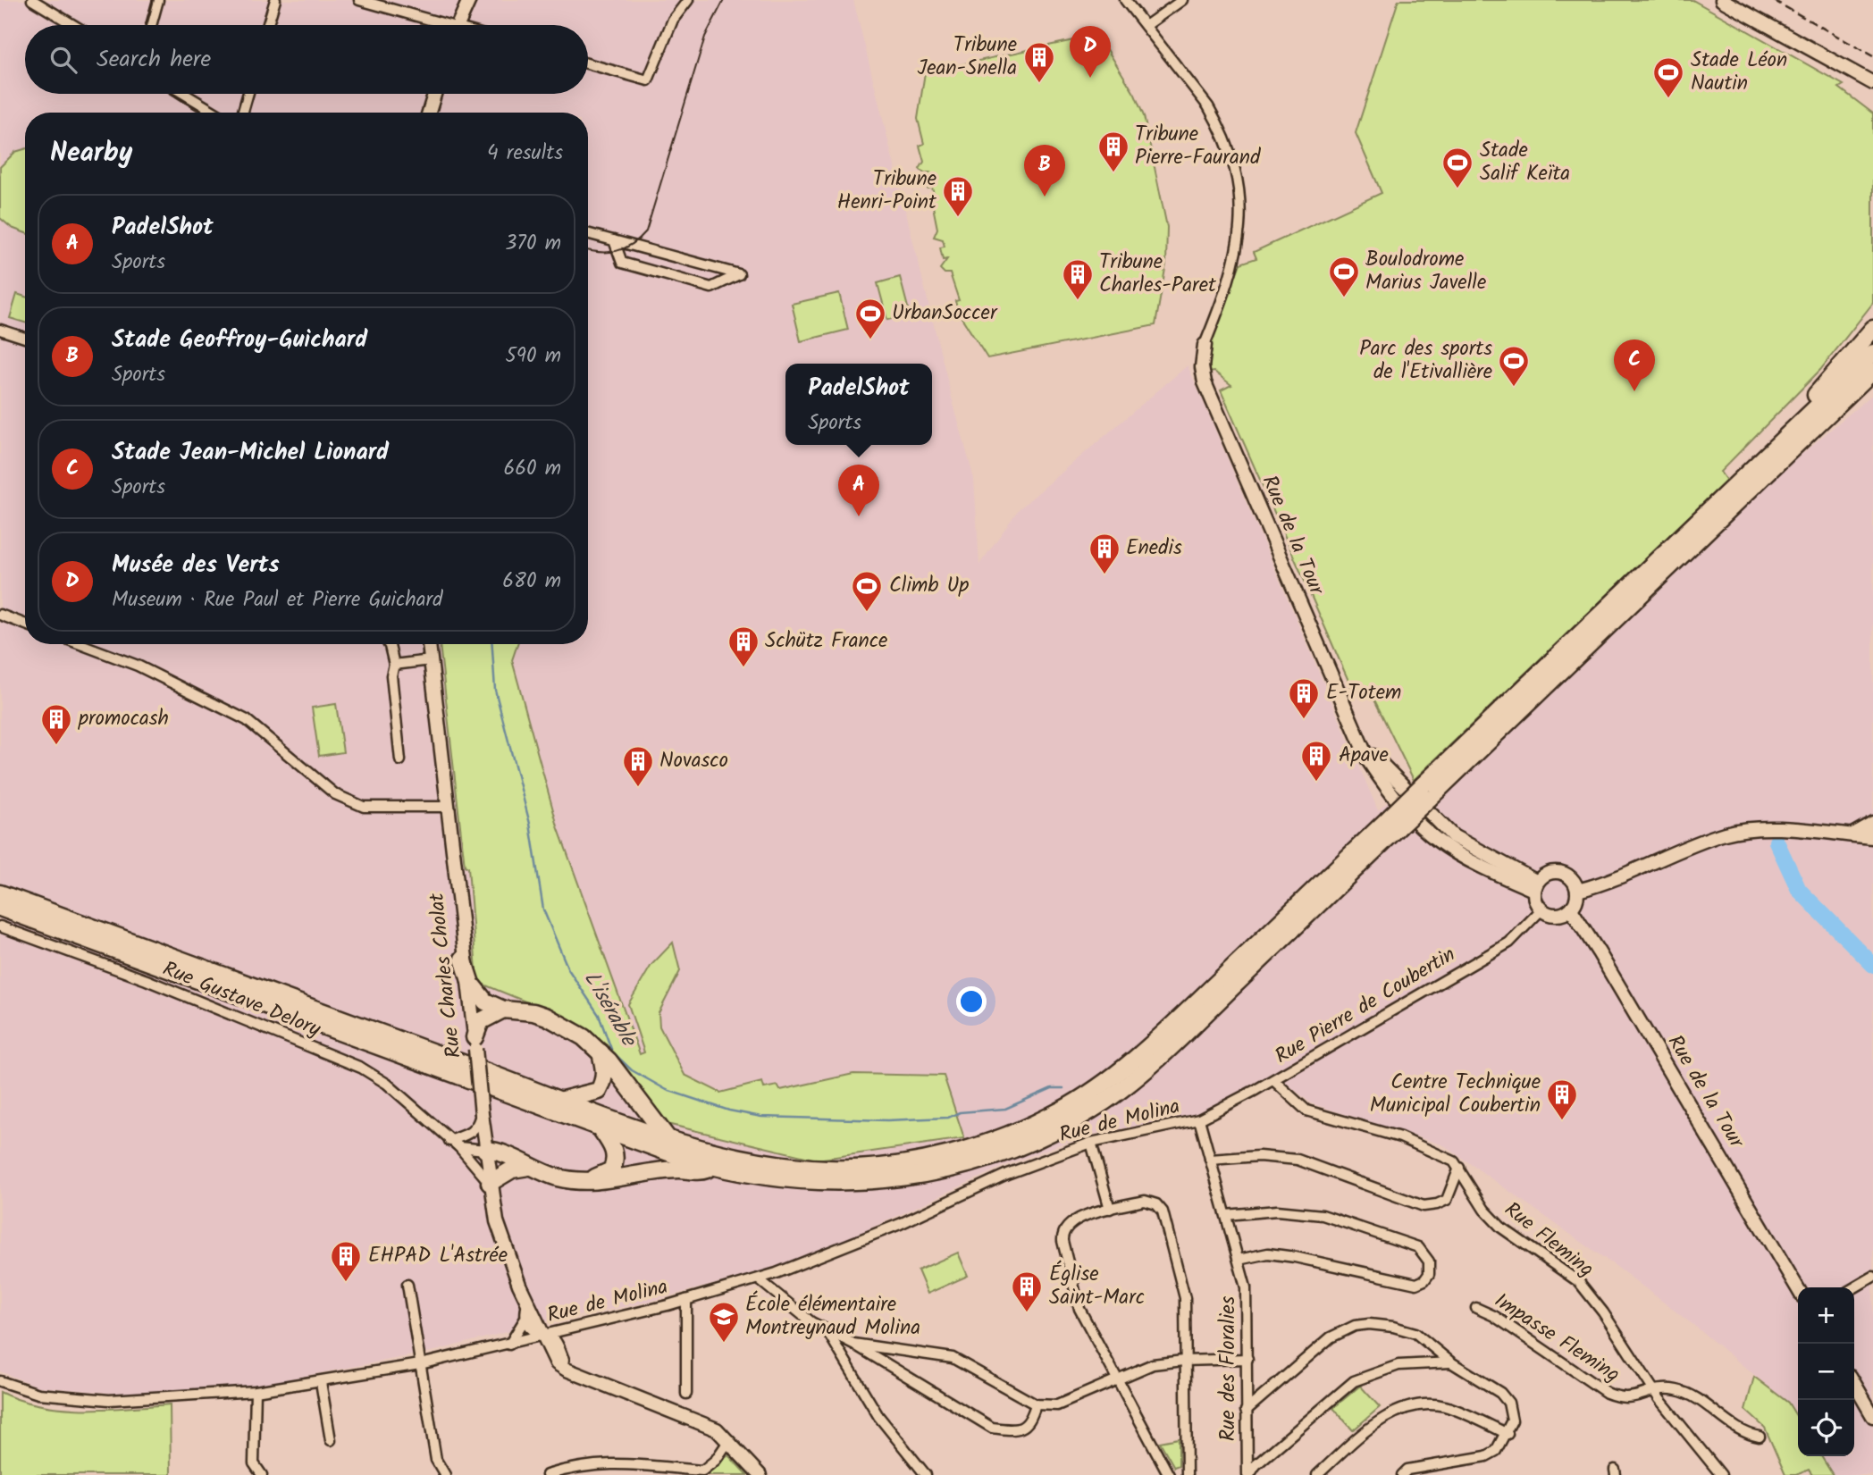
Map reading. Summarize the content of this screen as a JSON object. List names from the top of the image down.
{
  "streets": {
    "street": [
      "Rue de la Tour",
      "Rue Charles Cholat",
      "Rue Gustave Delory",
      "Rue Pierre de Coubertin",
      "Rue de Molina",
      "Rue Fleming",
      "Impasse Fleming",
      "Rue des Floralies"
    ]
  },
  "crossings": [
    ["Rue de la Tour", "Rue Pierre de Coubertin"],
    ["Rue Charles Cholat", "Rue Gustave Delory"],
    ["Rue Charles Cholat", "Rue de Molina"],
    ["Rue Pierre de Coubertin", "Rue de Molina"],
    ["Rue Pierre de Coubertin", "Rue des Floralies"],
    ["Rue de Molina", "Rue des Floralies"],
    ["Rue Fleming", "Impasse Fleming"]
  ],
  "water": ["L'isérable"],
  "places": {
    "building": [
      "Tribune Jean-Snella",
      "Tribune Pierre-Faurand",
      "Tribune Henri-Point",
      "Tribune Charles-Paret",
      "Enedis",
      "Schütz France",
      "E-Totem",
      "promocash",
      "Apave",
      "Novasco",
      "Centre Technique Municipal Coubertin",
      "EHPAD L'Astrée",
      "Église Saint-Marc"
    ],
    "sports": [
      "Stade Léon Nautin",
      "Stade Salif Keïta",
      "Boulodrome Marius Javelle",
      "UrbanSoccer",
      "Parc des sports de l'Etivallière",
      "Climb Up"
    ],
    "school or university": ["École élémentaire Montreynaud Molina"]
  },
  "page": {
    "search": "Search here",
    "pins": [
      "D",
      "B",
      "C",
      "A"
    ],
    "heading": ["Nearby", "4 results"],
    "list": [
      {
        "mark": "A",
        "name": "PadelShot",
        "note": "Sports",
        "value": "370 m"
      },
      {
        "mark": "B",
        "name": "Stade Geoffroy-Guichard",
        "note": "Sports",
        "value": "590 m"
      },
      {
        "mark": "C",
        "name": "Stade Jean-Michel Lionard",
        "note": "Sports",
        "value": "660 m"
      },
      {
        "mark": "D",
        "name": "Musée des Verts",
        "note": "Museum · Rue Paul et Pierre Guichard",
        "value": "680 m"
      }
    ],
    "popup": ["PadelShot", "Sports"],
    "map_buttons": ["+", "−"]
  }
}
